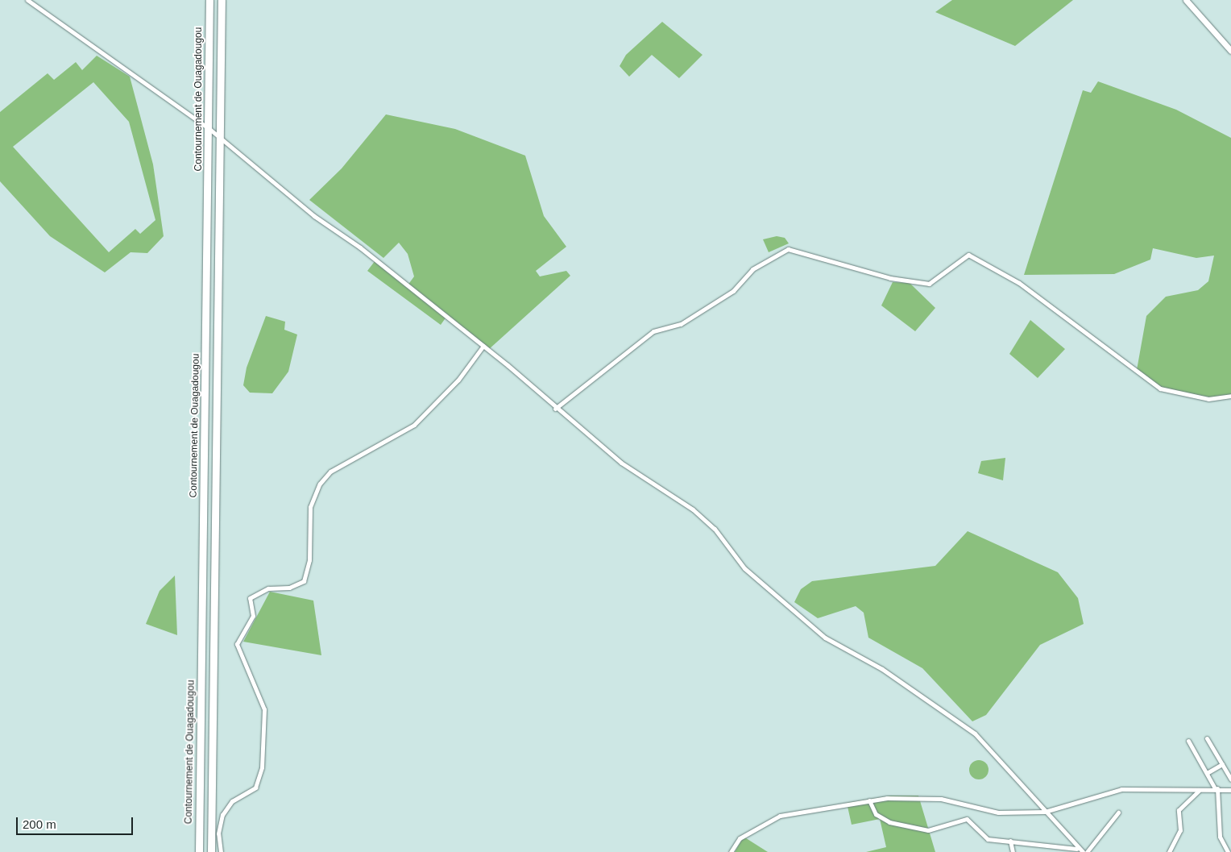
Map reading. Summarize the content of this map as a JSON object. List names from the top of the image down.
{
  "streets": {
    "highway": ["Contournement de Ouagadougou"]
  },
  "scale_bar": "200 m"
}
